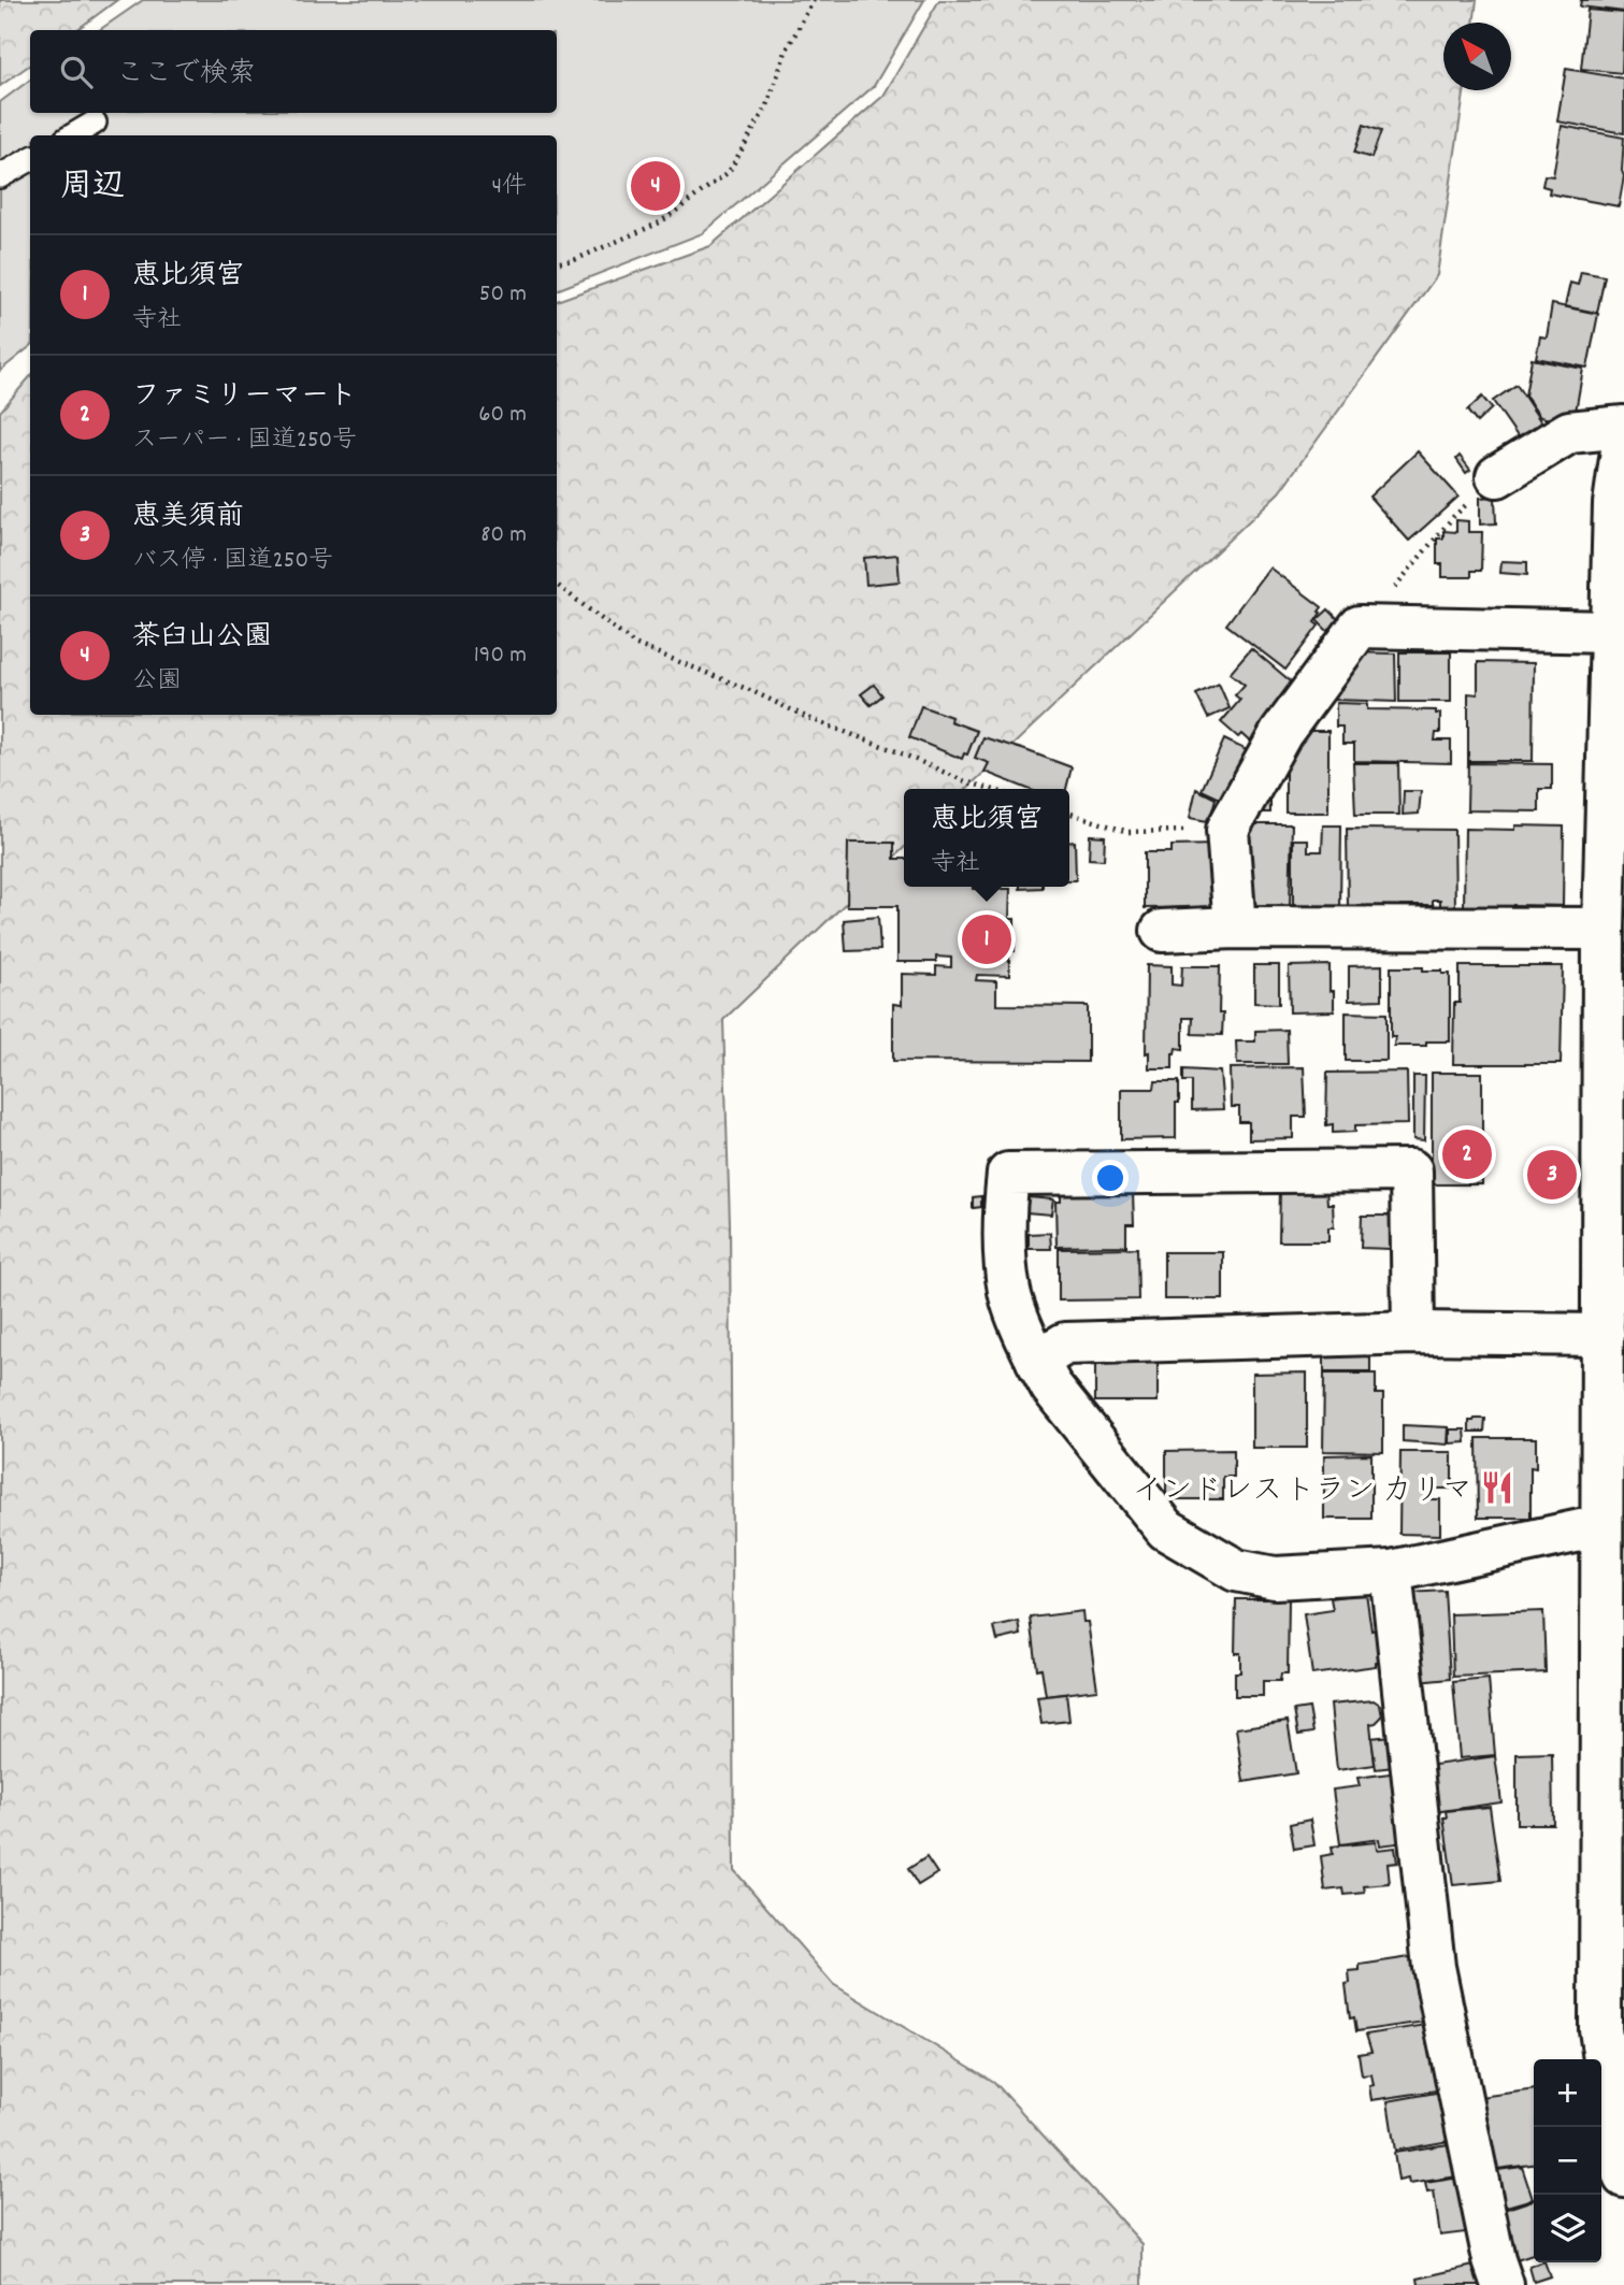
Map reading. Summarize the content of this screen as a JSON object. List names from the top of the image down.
{
  "places": {
    "restaurant": ["インドレストラン カリマ"]
  },
  "north": "top left",
  "page": {
    "search": "ここで検索",
    "heading": ["周辺", "4件"],
    "pins": [
      "4",
      "1",
      "2",
      "3"
    ],
    "list": [
      {
        "mark": "1",
        "name": "恵比須宮",
        "note": "寺社",
        "value": "50 m"
      },
      {
        "mark": "2",
        "name": "ファミリーマート",
        "note": "スーパー · 国道250号",
        "value": "60 m"
      },
      {
        "mark": "3",
        "name": "恵美須前",
        "note": "バス停 · 国道250号",
        "value": "80 m"
      },
      {
        "mark": "4",
        "name": "茶臼山公園",
        "note": "公園",
        "value": "190 m"
      }
    ],
    "popup": ["恵比須宮", "寺社"],
    "map_buttons": ["+", "−"]
  }
}
